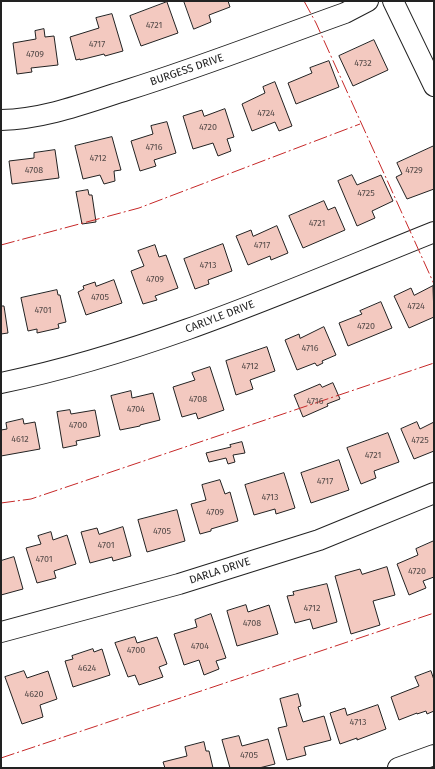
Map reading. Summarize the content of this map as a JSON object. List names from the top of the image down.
{
  "streets": {
    "street": ["BURGESS DRIVE", "CARLYLE DRIVE", "DARLA DRIVE"]
  },
  "house_numbers": [
    "4721",
    "4717",
    "4709",
    "4732",
    "4724",
    "4720",
    "4716",
    "4712",
    "4708",
    "4729",
    "4725",
    "4721",
    "4717",
    "4713",
    "4709",
    "4705",
    "4724",
    "4701",
    "4720",
    "4716",
    "4712",
    "4708",
    "4716",
    "4704",
    "4700",
    "4612",
    "4725",
    "4721",
    "4717",
    "4713",
    "4709",
    "4705",
    "4701",
    "4701",
    "4720",
    "4712",
    "4708",
    "4704",
    "4700",
    "4624",
    "4620",
    "4713",
    "4705"
  ]
}
